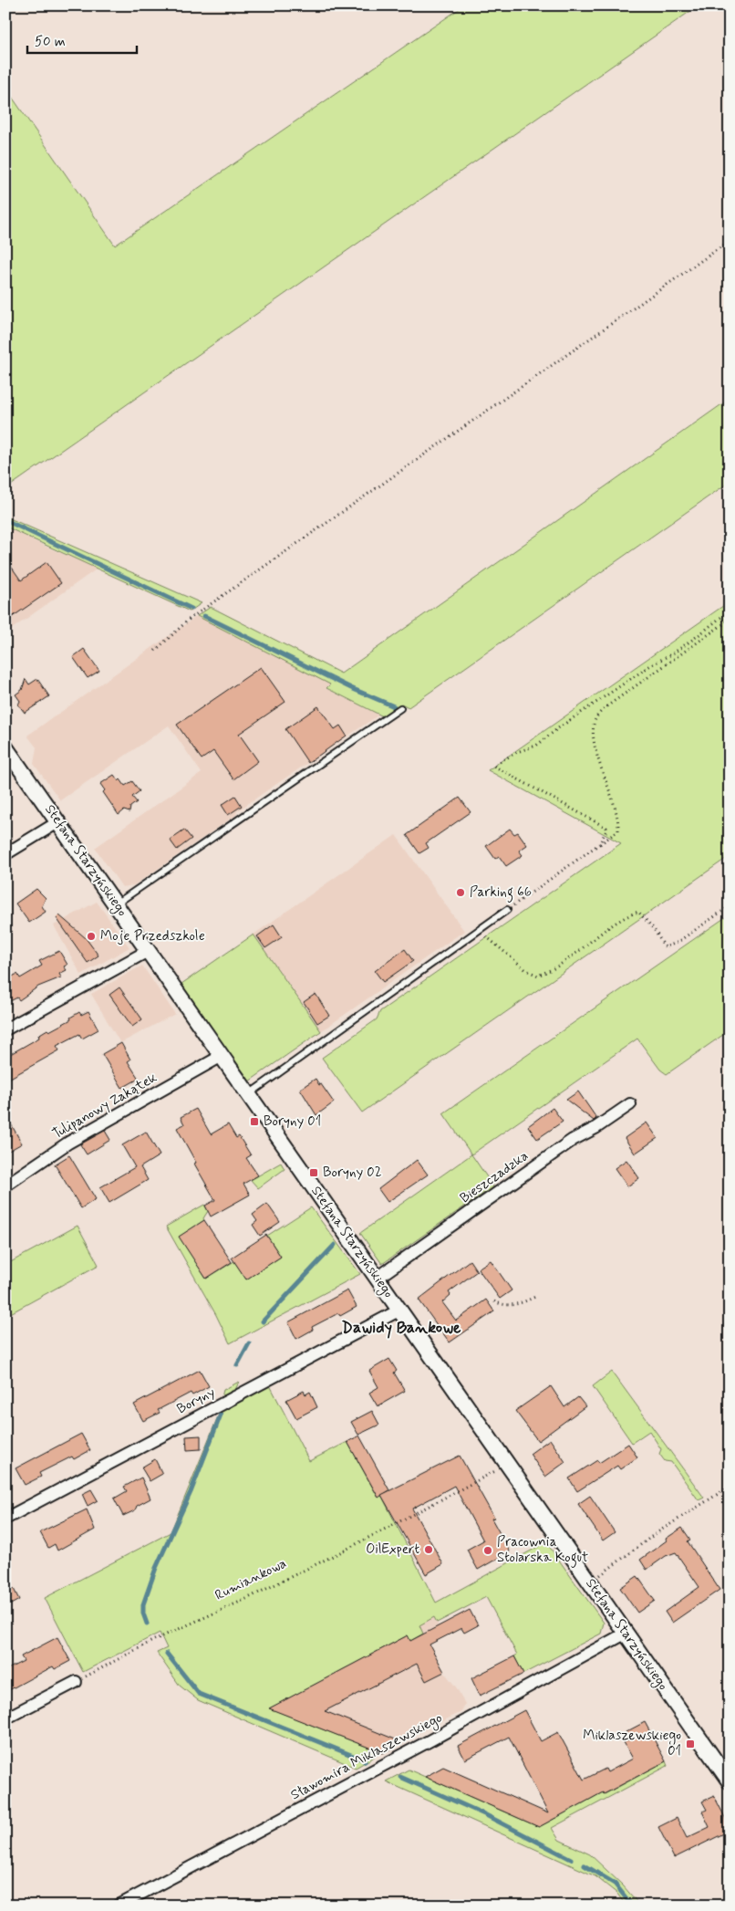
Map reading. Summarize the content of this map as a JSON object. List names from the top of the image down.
{
  "streets": {
    "street": [
      "Stefana Starzyńskiego",
      "Tulipanowy Zakątek",
      "Bieszczadzka",
      "Boryny",
      "Sławomira Miklaszewskiego"
    ],
    "path": ["Rumiankowa"]
  },
  "crossings": [
    ["Stefana Starzyńskiego", "Tulipanowy Zakątek"],
    ["Stefana Starzyńskiego", "Bieszczadzka"],
    ["Stefana Starzyńskiego", "Boryny"],
    ["Stefana Starzyńskiego", "Rumiankowa"],
    ["Stefana Starzyńskiego", "Sławomira Miklaszewskiego"]
  ],
  "districts": ["Dawidy Bankowe"],
  "places": {
    "other": [
      "Parking 66",
      "Moje Przedszkole",
      "OilExpert",
      "Pracownia Stolarska Kogut"
    ],
    "transit": ["Boryny 01", "Boryny 02", "Miklaszewskiego 01"]
  },
  "scale_bar": "50 m"
}
